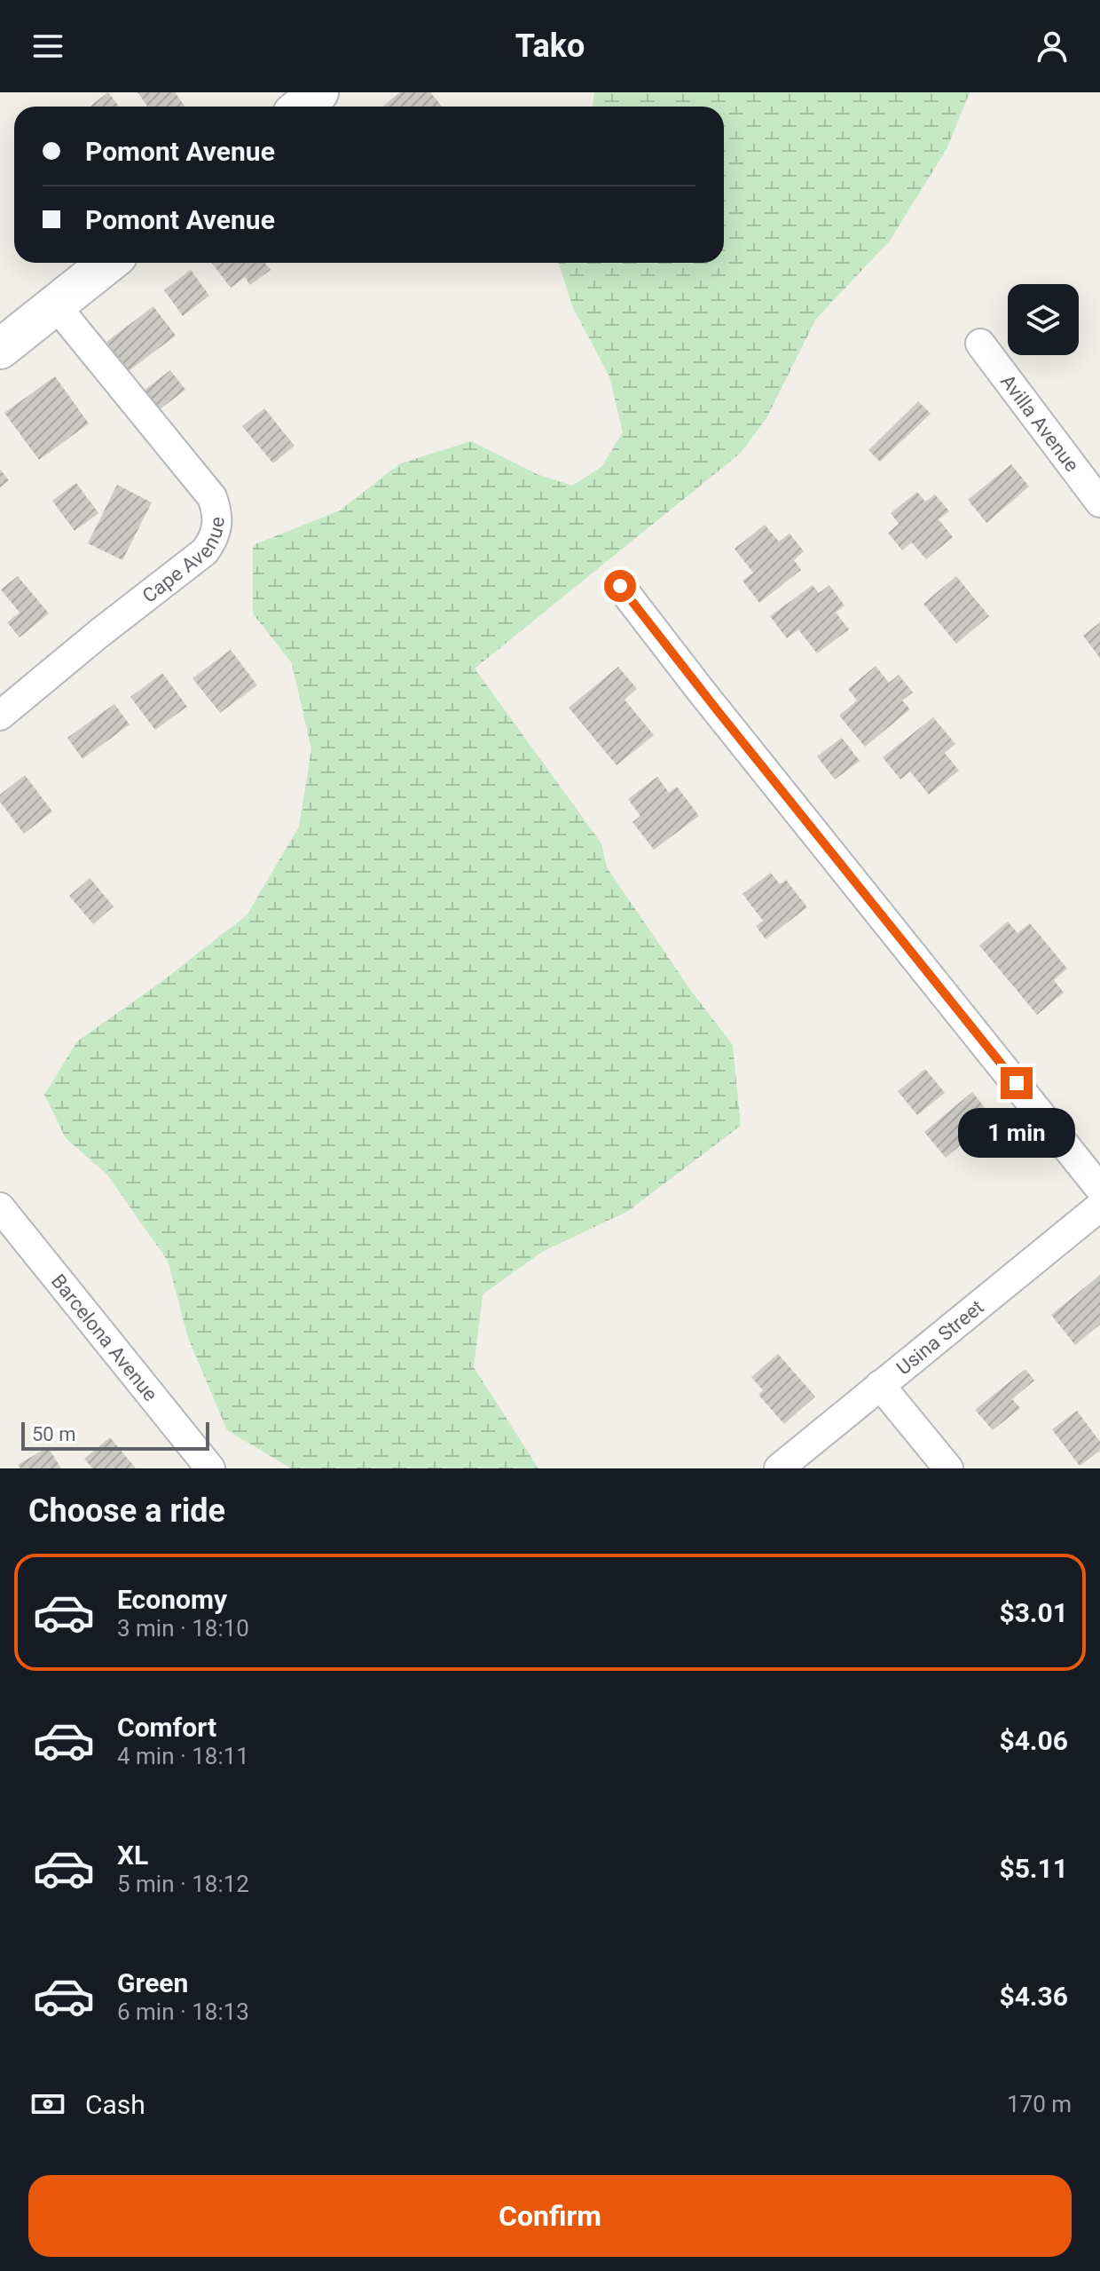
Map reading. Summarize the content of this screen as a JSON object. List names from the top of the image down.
{
  "streets": {
    "street": [
      "Avilla Avenue",
      "Cape Avenue",
      "Barcelona Avenue",
      "Usina Street"
    ]
  },
  "scale_bar": "50 m",
  "page": {
    "header": "Tako",
    "banner": ["Pomont Avenue", "Pomont Avenue"],
    "bubble": "1 min",
    "scale": "50 m",
    "heading": "Choose a ride",
    "list": [
      {
        "name": "Economy",
        "note": "3 min · 18:10",
        "value": "$3.01"
      },
      {
        "name": "Comfort",
        "note": "4 min · 18:11",
        "value": "$4.06"
      },
      {
        "name": "XL",
        "note": "5 min · 18:12",
        "value": "$5.11"
      },
      {
        "name": "Green",
        "note": "6 min · 18:13",
        "value": "$4.36"
      }
    ],
    "pay": ["Cash", "170 m"],
    "buttons": "Confirm"
  }
}
